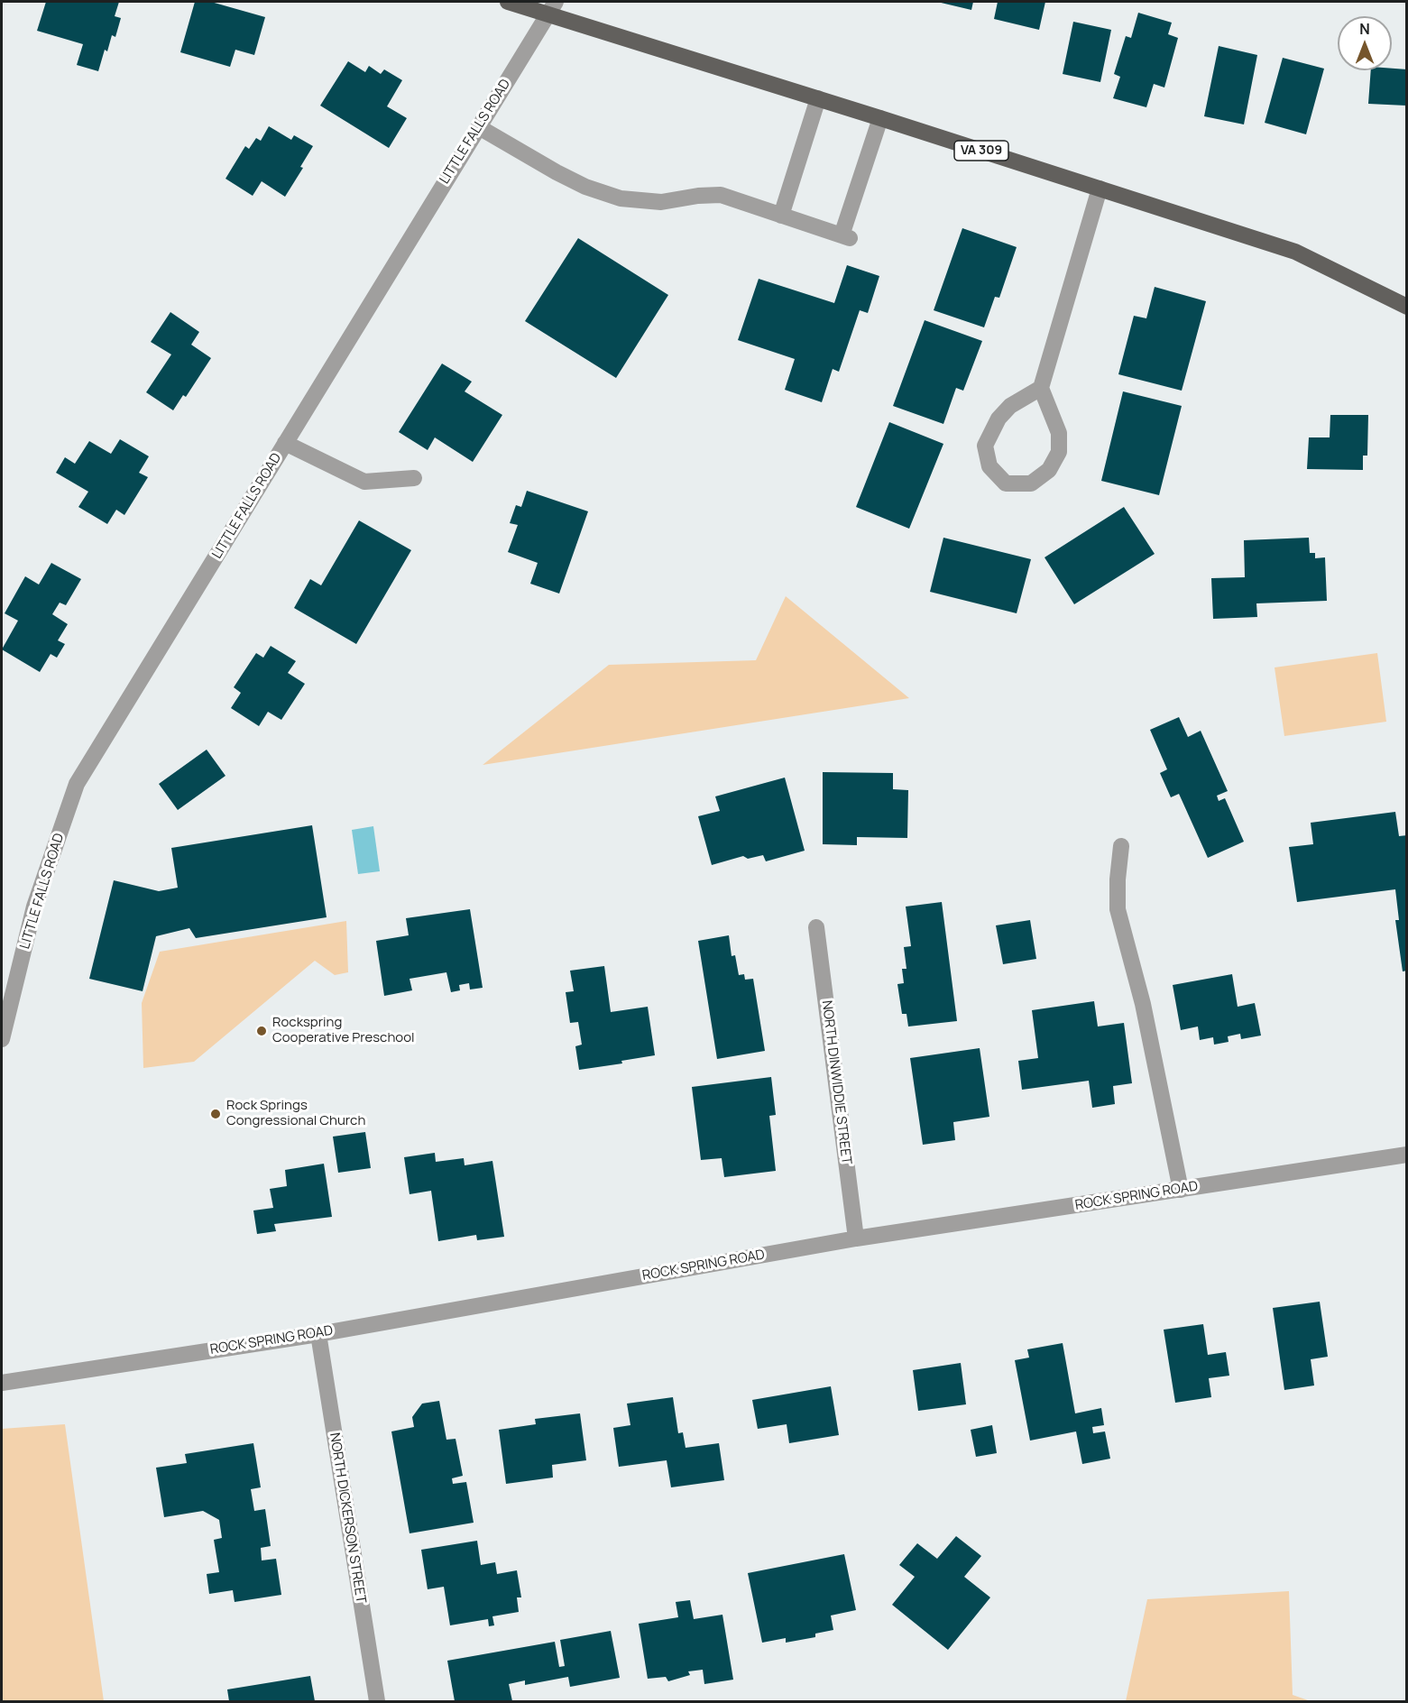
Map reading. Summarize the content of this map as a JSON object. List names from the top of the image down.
{
  "streets": {
    "main road": ["VA 309"],
    "street": [
      "LITTLE FALLS ROAD",
      "NORTH DINWIDDIE STREET",
      "ROCK SPRING ROAD",
      "NORTH DICKERSON STREET"
    ]
  },
  "crossings": [
    ["LITTLE FALLS ROAD", "VA 309"],
    ["NORTH DINWIDDIE STREET", "ROCK SPRING ROAD"],
    ["ROCK SPRING ROAD", "NORTH DICKERSON STREET"]
  ],
  "places": ["Rockspring Cooperative Preschool", "Rock Springs Congressional Church"],
  "north": "top"
}
